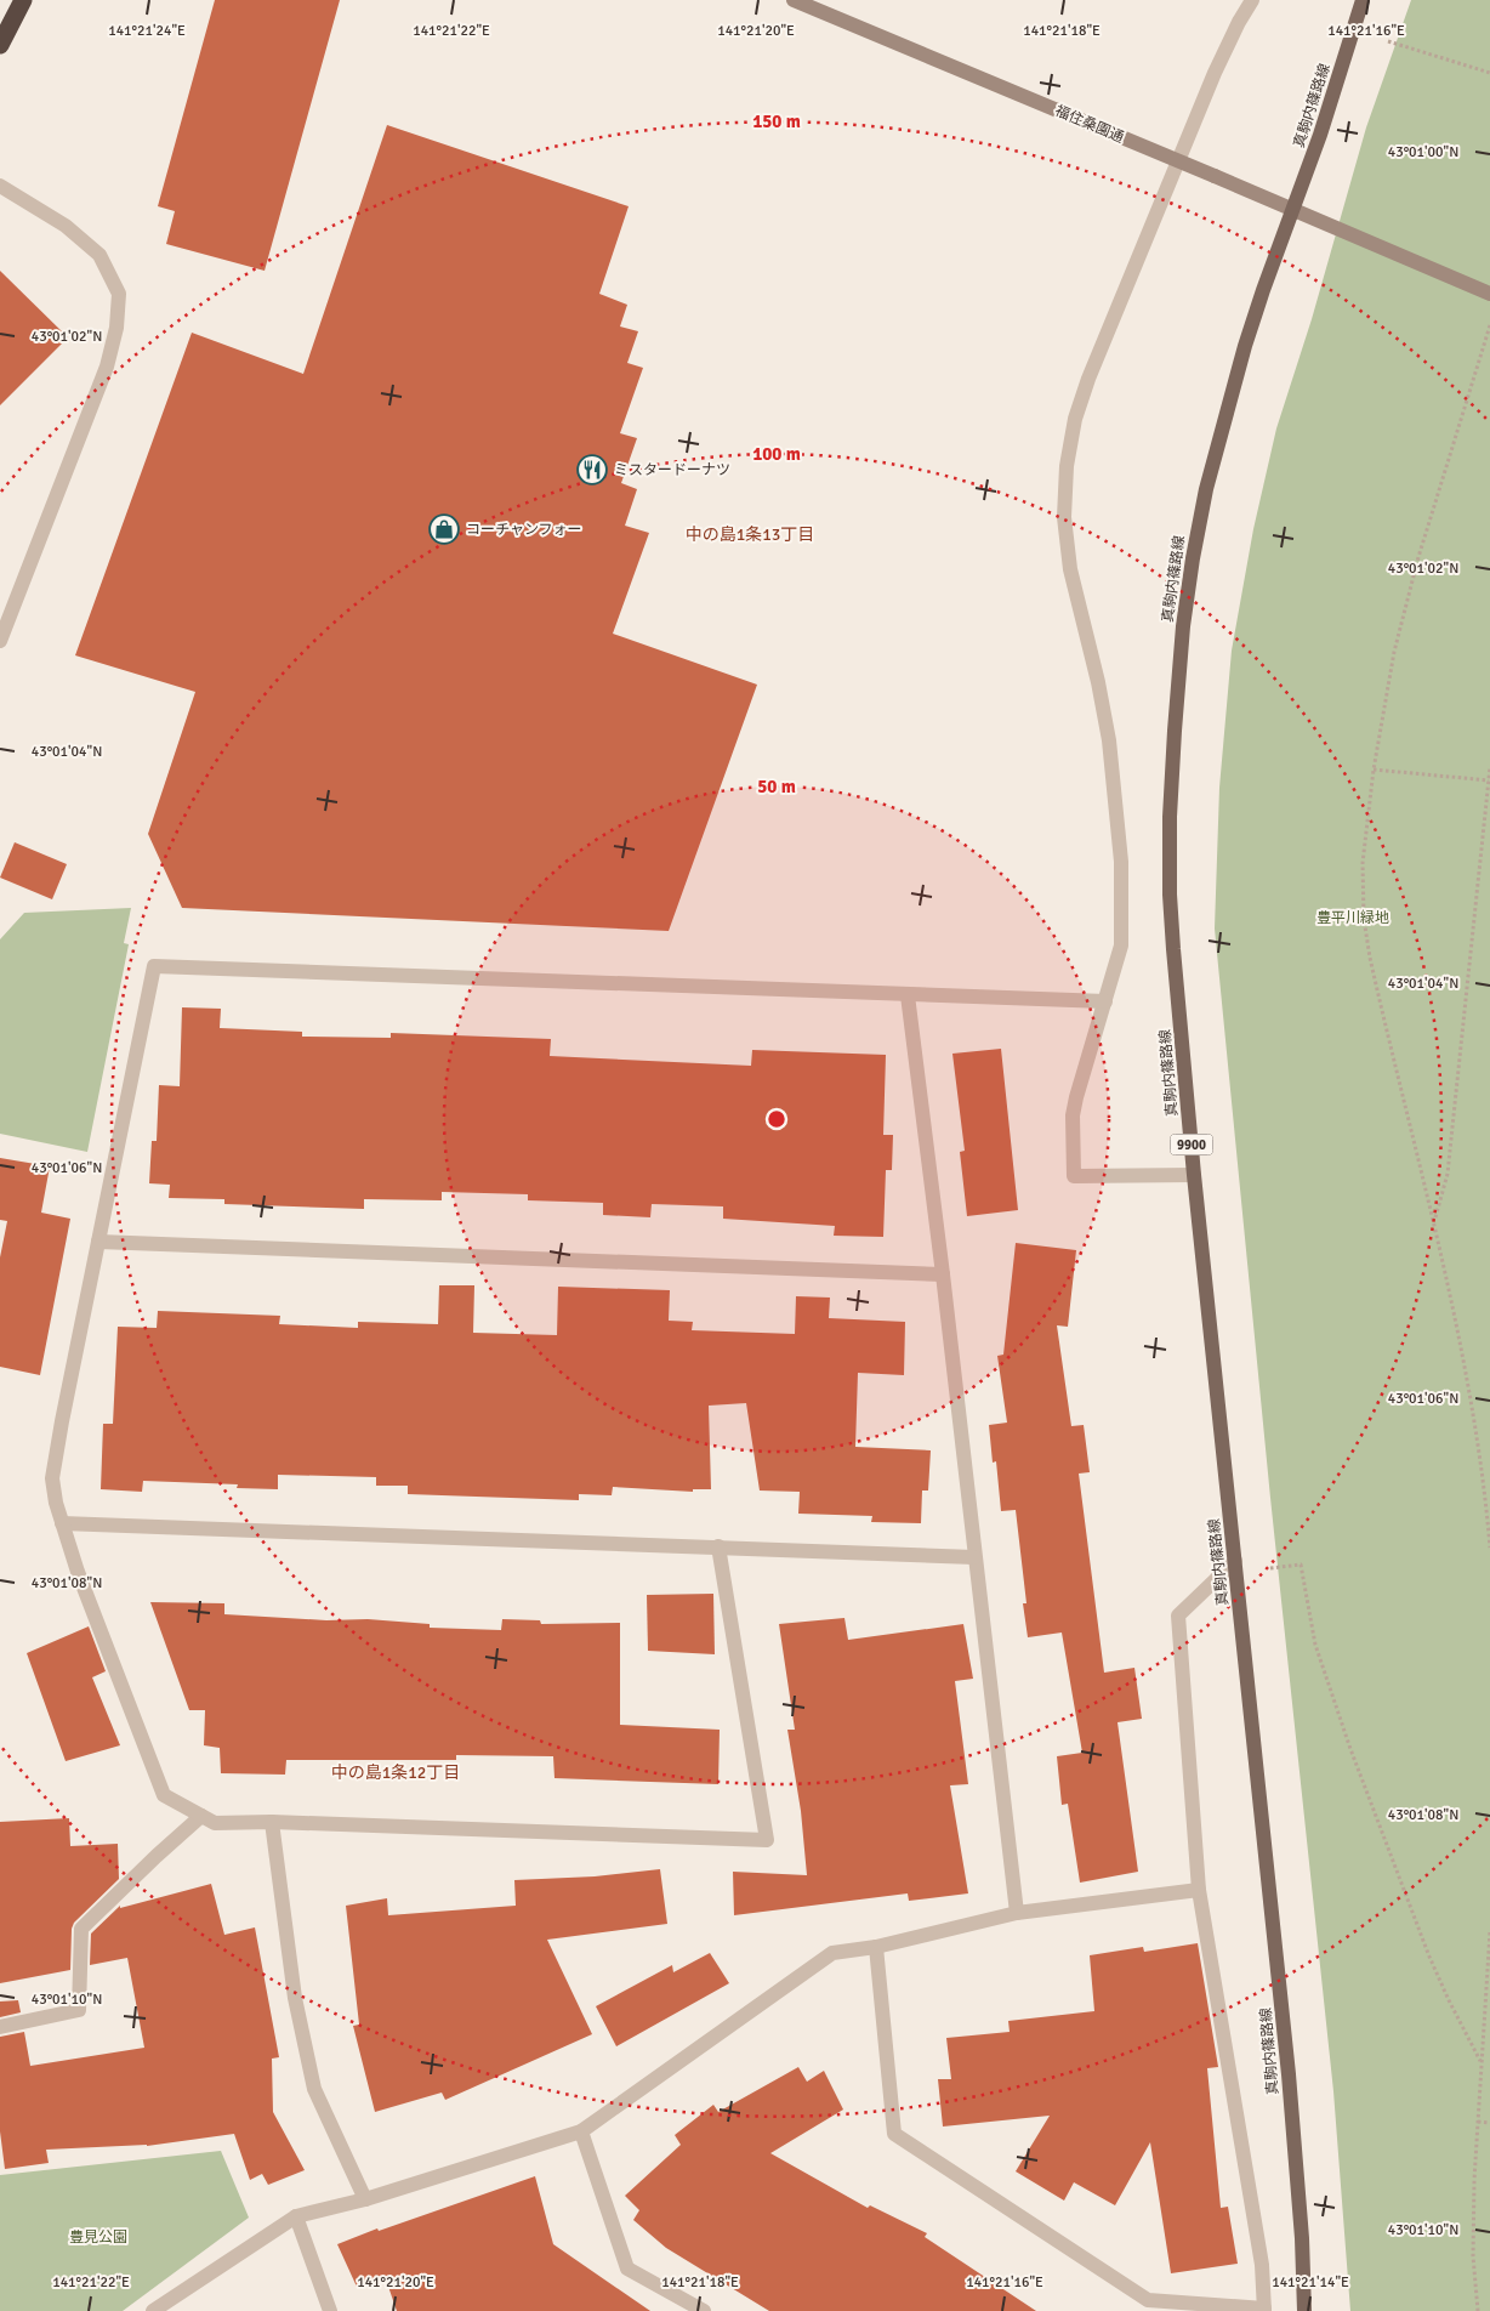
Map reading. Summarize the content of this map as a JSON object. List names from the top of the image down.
{
  "streets": {
    "main road": ["真駒内篠路線", "9900"],
    "street": ["福住桑園通"]
  },
  "crossings": [
    ["真駒内篠路線", "福住桑園通"]
  ],
  "districts": ["中の島1条13丁目", "中の島1条12丁目"],
  "parks": ["豊平川緑地", "豊見公園"],
  "places": {
    "restaurant": ["ミスタードーナツ"],
    "shop": ["コーチャンフォー"]
  },
  "coordinates": [
    "141°21'22\"E",
    "141°21'20\"E",
    "141°21'18\"E",
    "141°21'16\"E",
    "141°21'24\"E",
    "43°01'00\"N",
    "43°01'02\"N",
    "43°01'04\"N",
    "43°01'06\"N",
    "43°01'08\"N",
    "43°01'10\"N",
    "141°21'14\"E"
  ],
  "rings": ["150 m", "100 m", "50 m"]
}
